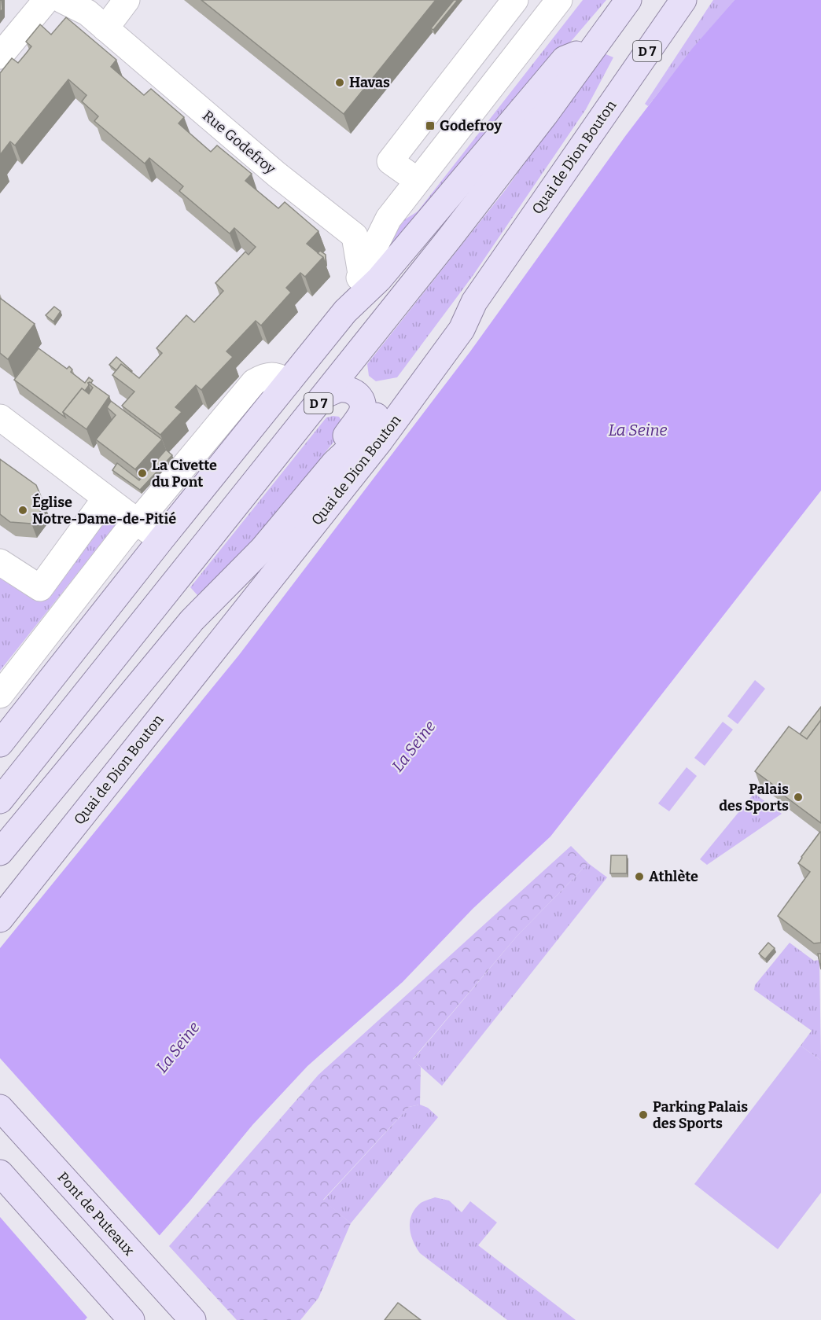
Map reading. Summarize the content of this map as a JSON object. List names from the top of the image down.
{
  "streets": {
    "main road": ["D 7", "Quai de Dion Bouton", "Pont de Puteaux"],
    "street": ["Rue Godefroy"]
  },
  "water": ["La Seine"],
  "places": {
    "other": [
      "Havas",
      "La Civette du Pont",
      "Église Notre-Dame-de-Pitié",
      "Palais des Sports",
      "Athlète",
      "Parking Palais des Sports"
    ],
    "transit": ["Godefroy"]
  }
}
